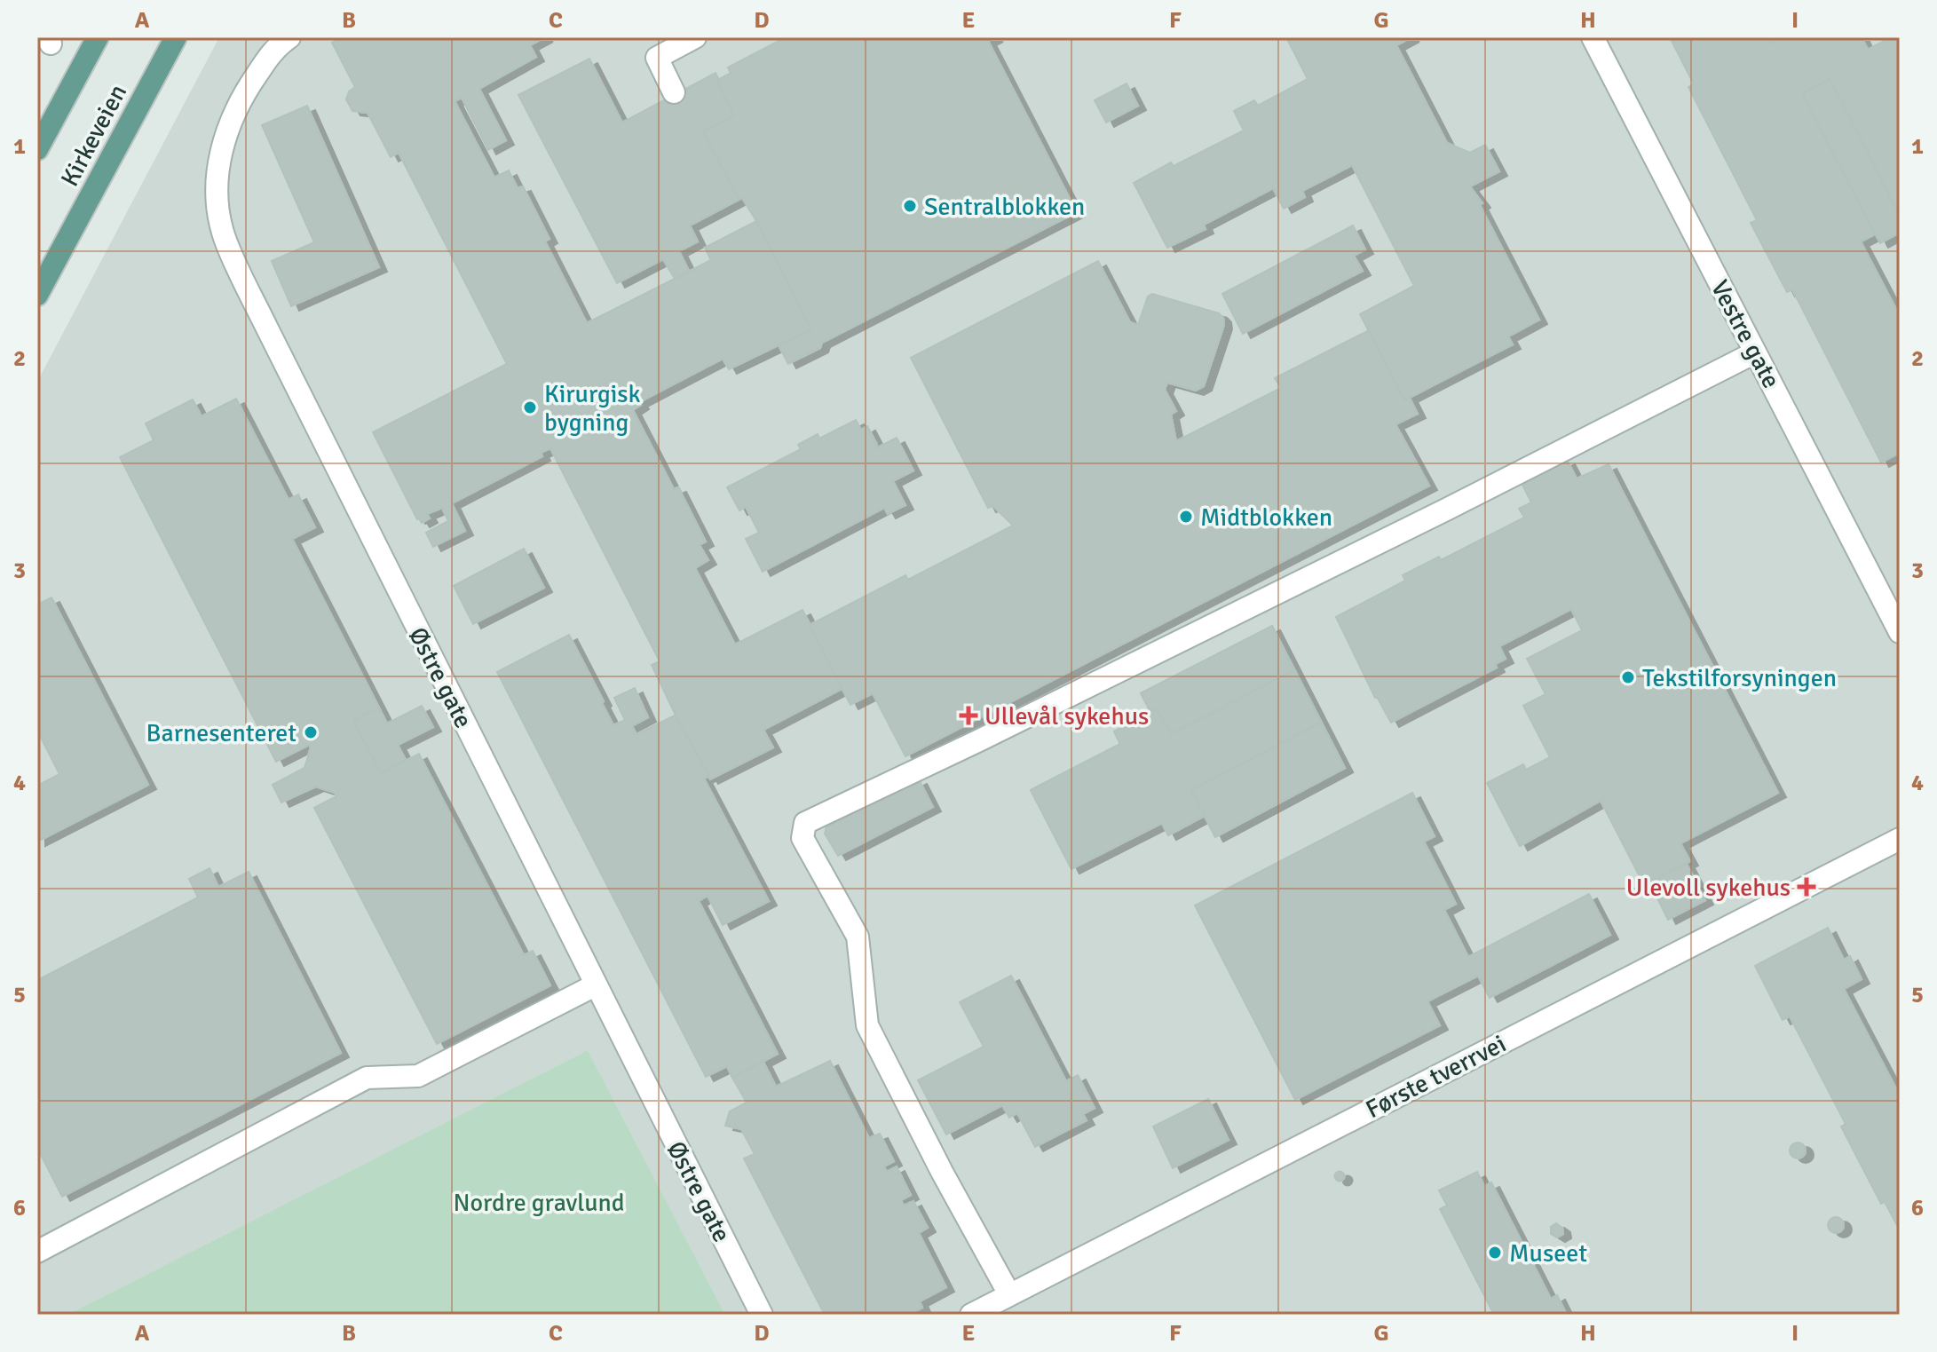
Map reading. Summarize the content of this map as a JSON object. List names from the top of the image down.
{
  "streets": {
    "main road": ["Kirkeveien"],
    "street": ["Vestre gate", "Østre gate", "Første tverrvei"]
  },
  "parks": ["Nordre gravlund"],
  "places": {
    "other": [
      "Sentralblokken",
      "Kirurgisk bygning",
      "Midtblokken",
      "Tekstilforsyningen",
      "Barnesenteret",
      "Museet"
    ],
    "health": ["Ullevål sykehus", "Ulevoll sykehus"]
  },
  "grid": {
    "columns": [
      "A",
      "B",
      "C",
      "D",
      "E",
      "F",
      "G",
      "H",
      "I"
    ],
    "rows": [
      "1",
      "2",
      "3",
      "4",
      "5",
      "6"
    ]
  }
}
